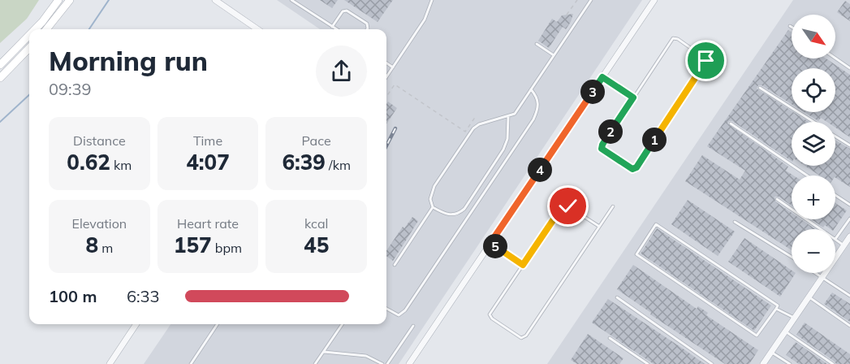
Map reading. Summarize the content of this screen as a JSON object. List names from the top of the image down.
{
  "north": "bottom right",
  "page": {
    "map_buttons": ["+", "−"],
    "heading": ["Morning run", "09:39"],
    "pins": [
      "3",
      "2",
      "1",
      "4",
      "5"
    ],
    "stats": [
      ["Distance", "0.62 km"],
      ["Time", "4:07"],
      ["Pace", "6:39 /km"],
      ["Elevation", "8 m"],
      ["Heart rate", "157 bpm"],
      ["kcal", "45"]
    ],
    "list": [
      {
        "name": "100 m",
        "note": "6:33"
      }
    ]
  }
}
